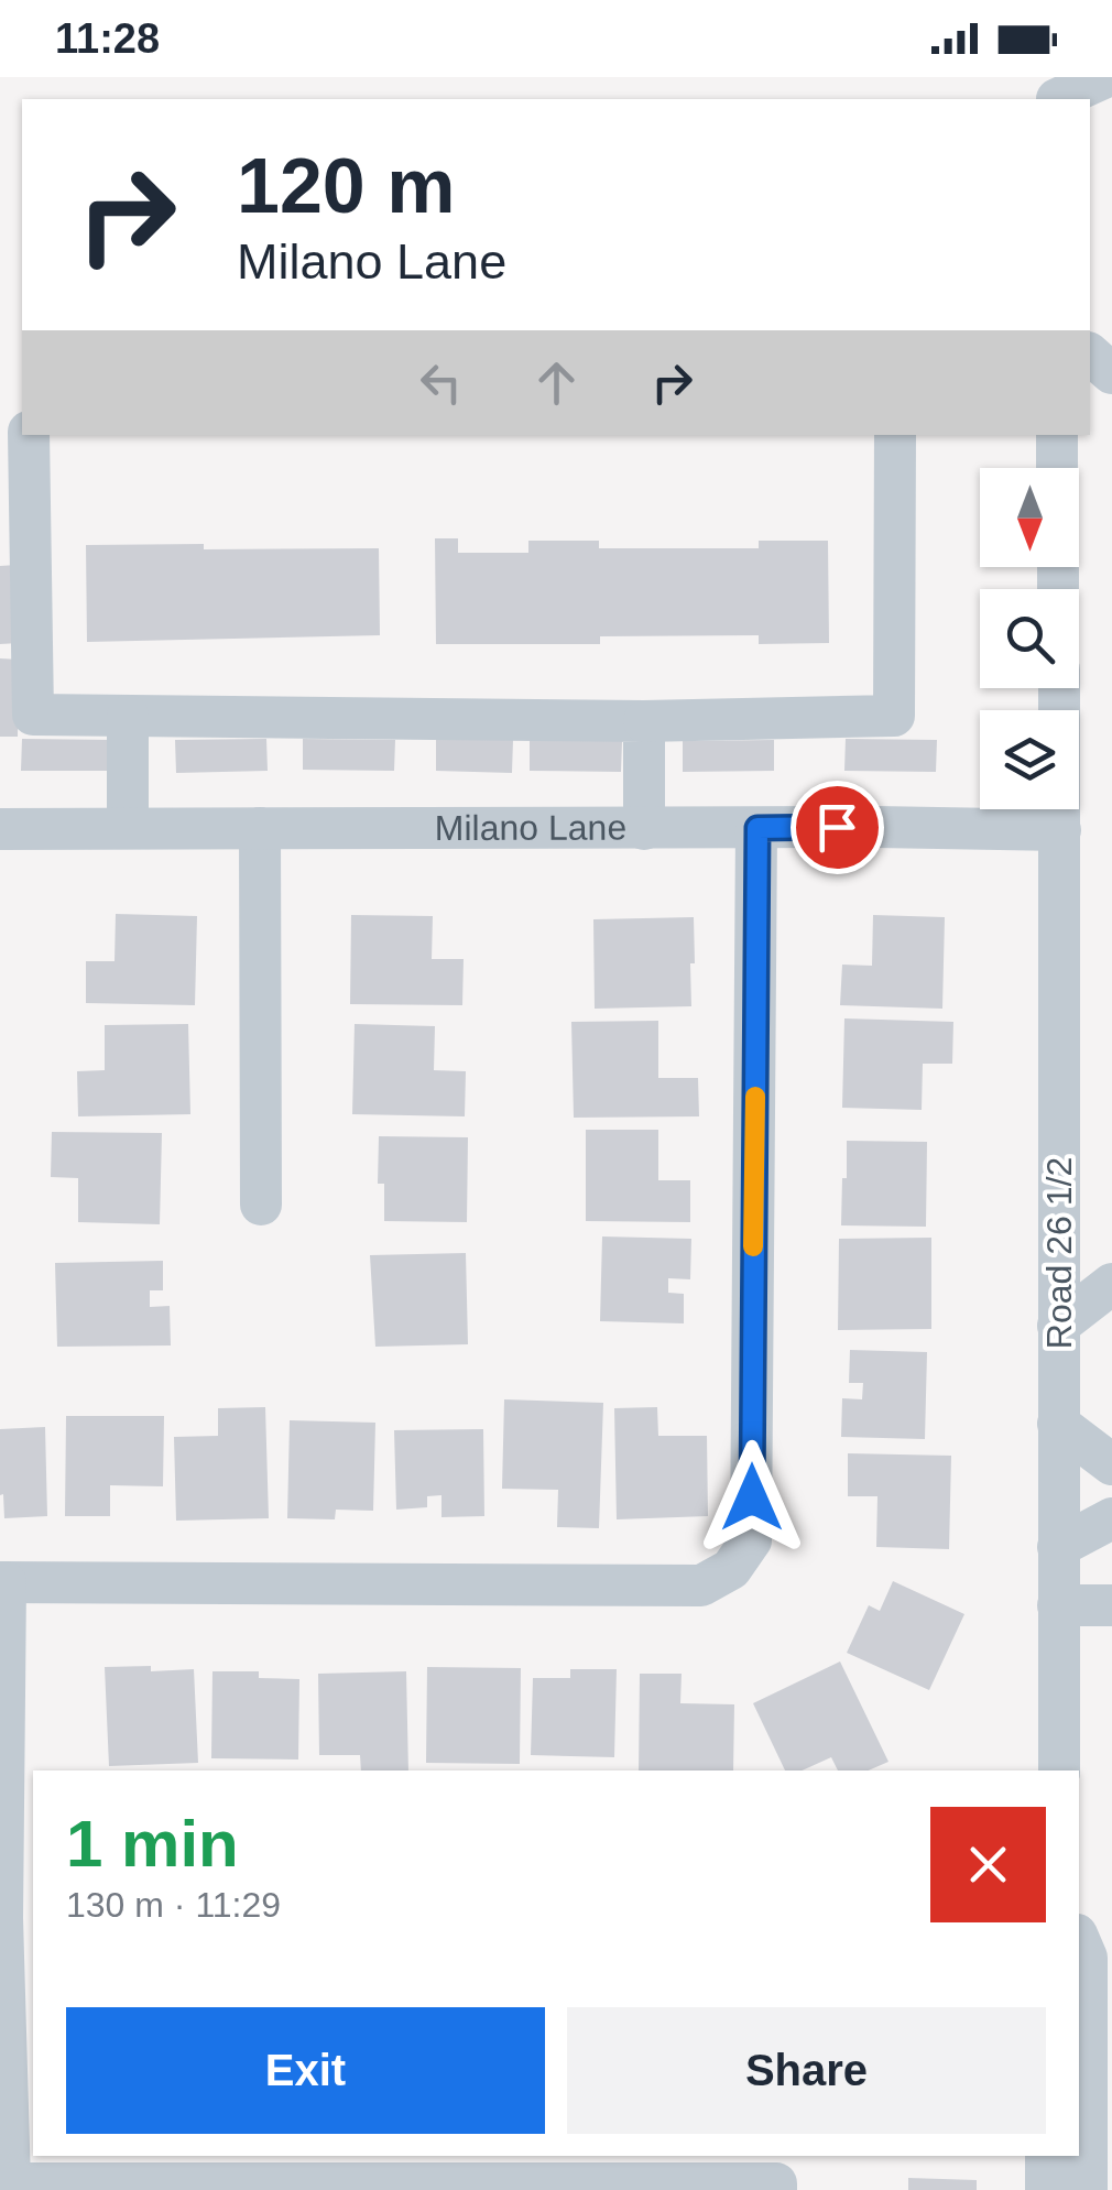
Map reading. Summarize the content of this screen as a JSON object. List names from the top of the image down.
{
  "streets": {
    "street": ["Milano Lane", "Road 26 1/2"]
  },
  "crossings": [
    ["Milano Lane", "Road 26 1/2"]
  ],
  "north": "bottom",
  "page": {
    "status": "11:28",
    "turn": ["120 m", "Milano Lane"],
    "heading": ["1 min", "130 m · 11:29"],
    "buttons": ["Exit", "Share"]
  }
}
